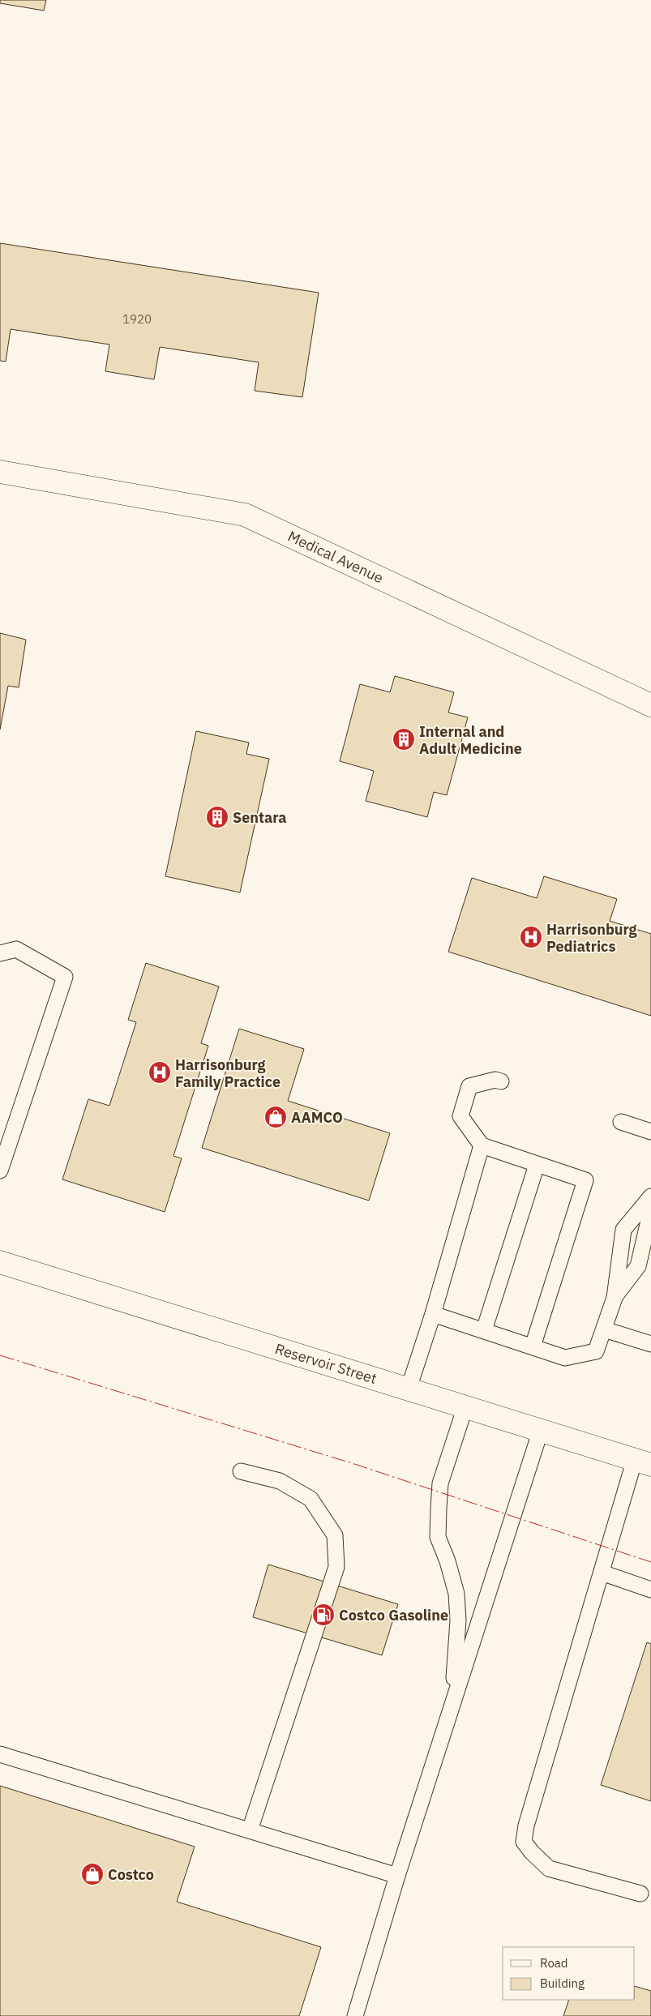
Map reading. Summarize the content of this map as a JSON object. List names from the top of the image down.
{
  "streets": {
    "street": ["Medical Avenue", "Reservoir Street"]
  },
  "places": {
    "building": ["Internal and Adult Medicine", "Sentara"],
    "hospital": ["Harrisonburg Pediatrics", "Harrisonburg Family Practice"],
    "shop": ["AAMCO", "Costco"],
    "fuel station": ["Costco Gasoline"]
  },
  "house_numbers": ["1920"],
  "legend": ["Road", "Building"]
}
